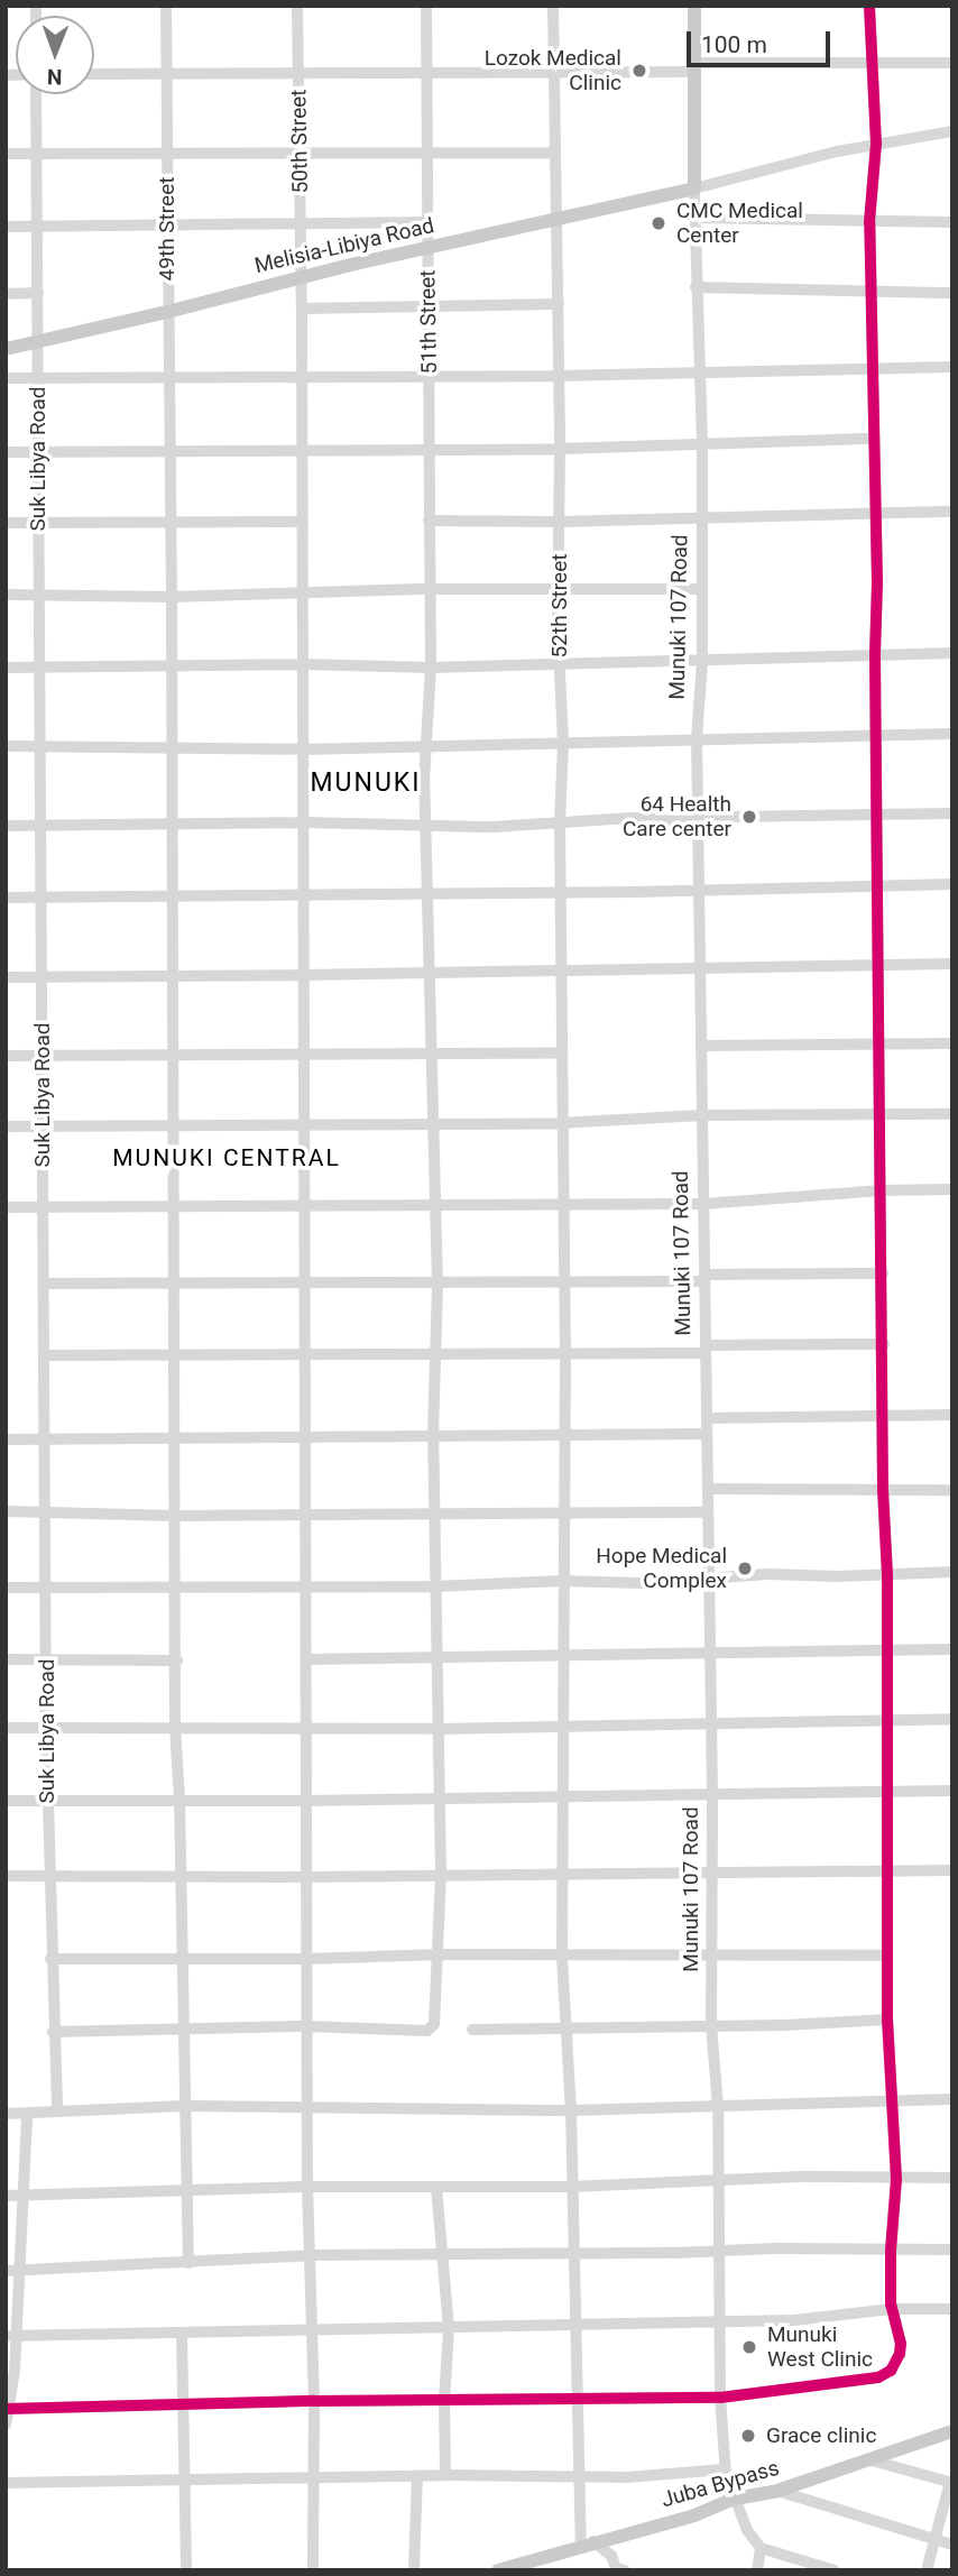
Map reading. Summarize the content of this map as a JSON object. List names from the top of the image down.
{
  "streets": {
    "main road": ["Melisia-Libiya Road", "Munuki 107 Road", "Juba Bypass"],
    "street": [
      "50th Street",
      "49th Street",
      "51th Street",
      "Suk Libya Road",
      "52th Street"
    ]
  },
  "crossings": [
    ["50th Street", "Melisia-Libiya Road"],
    ["50th Street", "51th Street"],
    ["49th Street", "Melisia-Libiya Road"],
    ["Melisia-Libiya Road", "51th Street"],
    ["Melisia-Libiya Road", "Suk Libya Road"],
    ["Melisia-Libiya Road", "52th Street"],
    ["Melisia-Libiya Road", "Munuki 107 Road"],
    ["52th Street", "Juba Bypass"],
    ["Munuki 107 Road", "Juba Bypass"]
  ],
  "districts": ["MUNUKI", "MUNUKI CENTRAL"],
  "places": [
    "Lozok Medical Clinic",
    "CMC Medical Center",
    "64 Health Care center",
    "Hope Medical Complex",
    "Munuki West Clinic",
    "Grace clinic"
  ],
  "scale_bar": "100 m",
  "north": "bottom"
}
